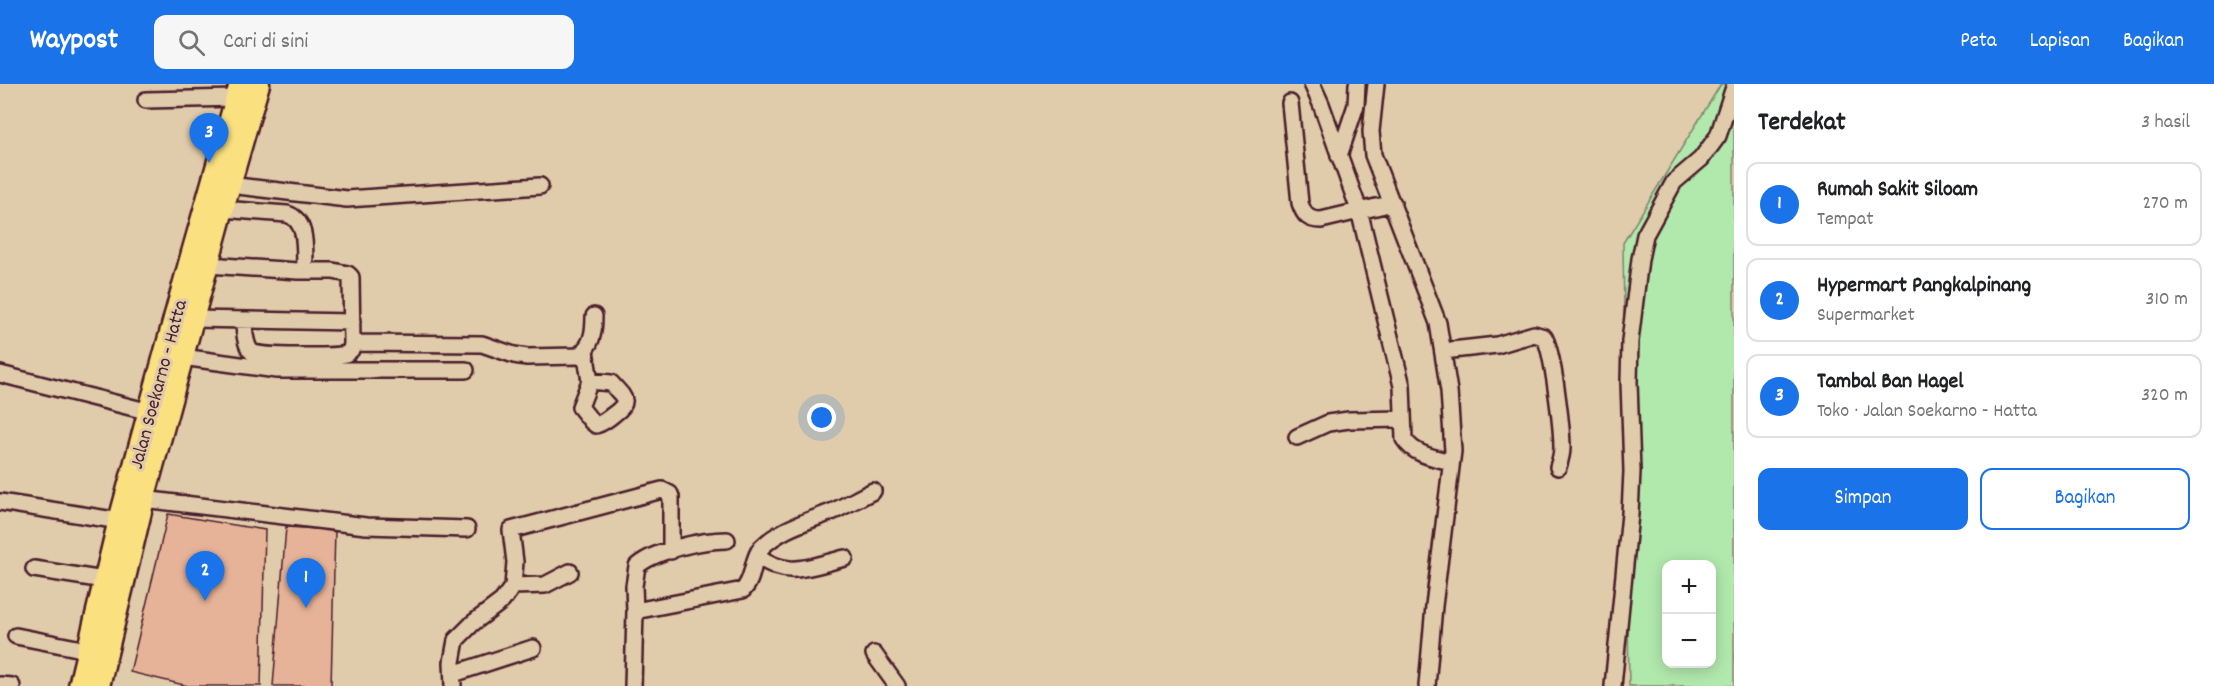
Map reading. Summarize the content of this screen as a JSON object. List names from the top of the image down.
{
  "streets": {
    "highway": ["Jalan Soekarno - Hatta"]
  },
  "page": {
    "header": "Waypost",
    "search": "Cari di sini",
    "nav": ["Peta", "Lapisan", "Bagikan"],
    "heading": ["Terdekat", "3 hasil"],
    "pins": ["3", "2", "1"],
    "list": [
      {
        "mark": "1",
        "name": "Rumah Sakit Siloam",
        "note": "Tempat",
        "value": "270 m"
      },
      {
        "mark": "2",
        "name": "Hypermart Pangkalpinang",
        "note": "Supermarket",
        "value": "310 m"
      },
      {
        "mark": "3",
        "name": "Tambal Ban Hagel",
        "note": "Toko · Jalan Soekarno - Hatta",
        "value": "320 m"
      }
    ],
    "buttons": ["Simpan", "Bagikan"],
    "map_buttons": ["+", "−"]
  }
}
